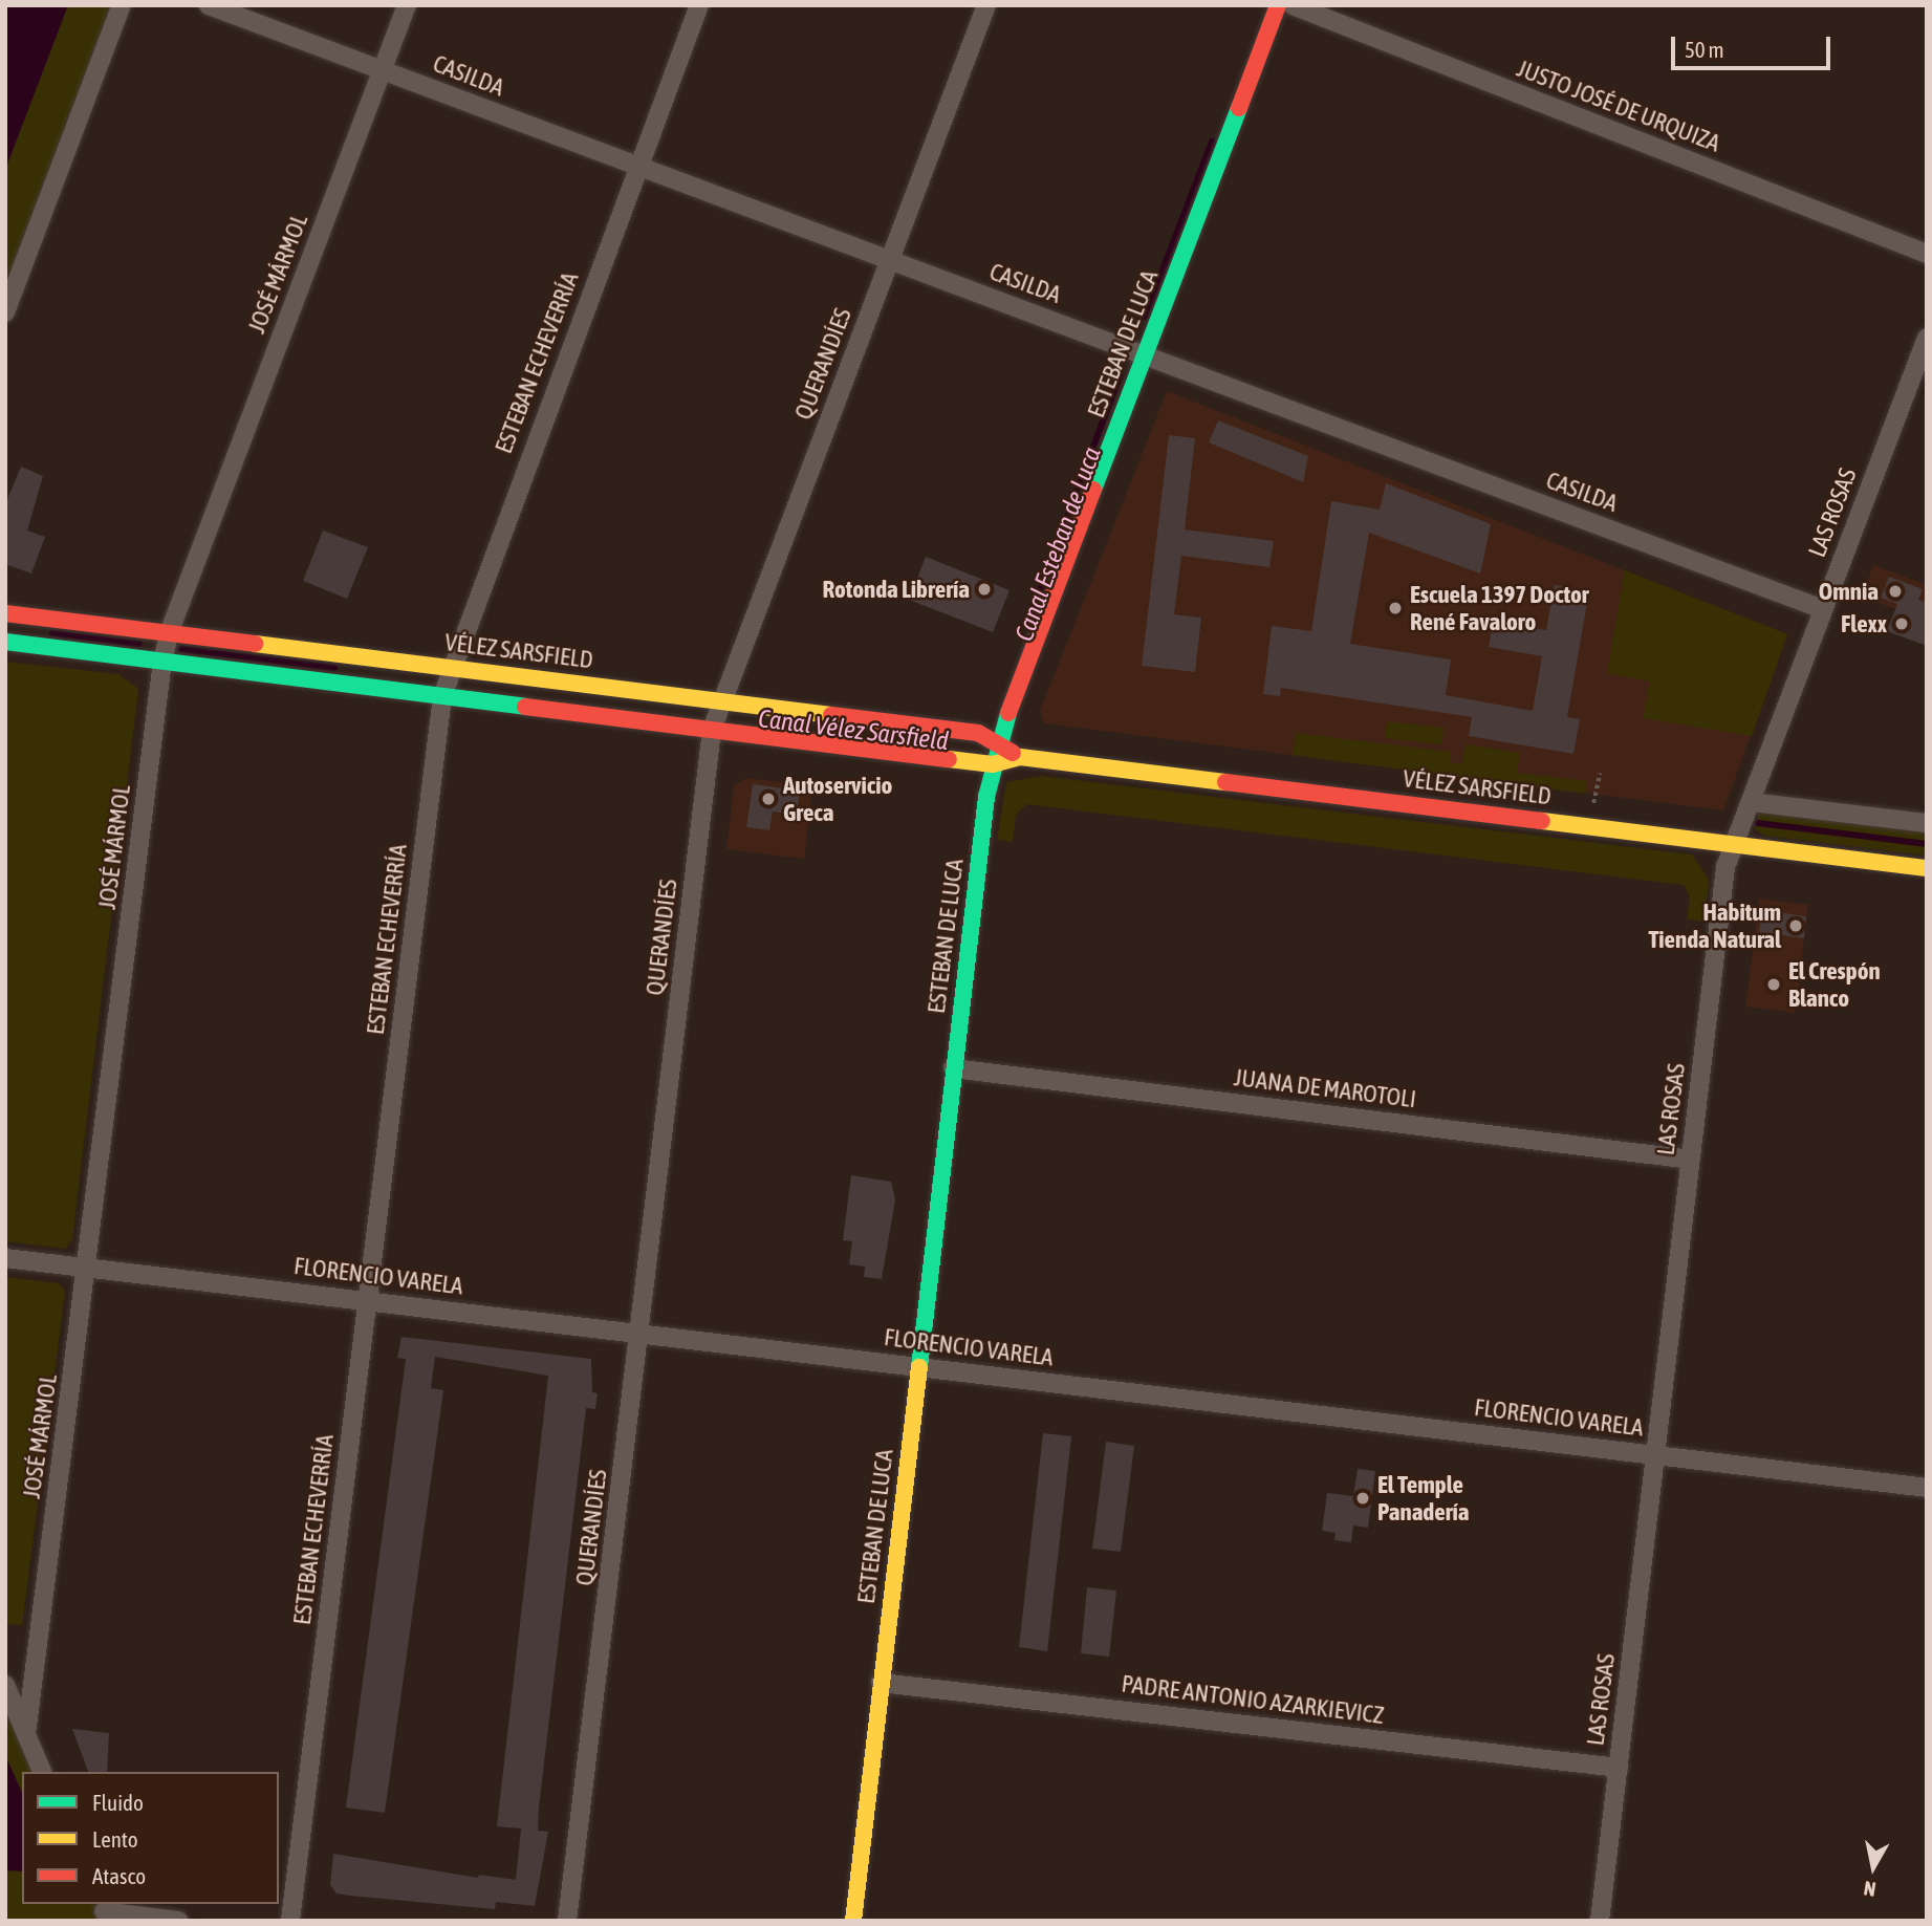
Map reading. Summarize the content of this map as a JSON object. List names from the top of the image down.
{
  "streets": {
    "street": [
      "CASILDA",
      "JUSTO JOSÉ DE URQUIZA",
      "JOSÉ MÁRMOL",
      "ESTEBAN DE LUCA",
      "ESTEBAN ECHEVERRÍA",
      "QUERANDÍES",
      "LAS ROSAS",
      "VÉLEZ SARSFIELD",
      "JUANA DE MAROTOLI",
      "FLORENCIO VARELA",
      "PADRE ANTONIO AZARKIEVICZ"
    ]
  },
  "crossings": [
    ["CASILDA", "JOSÉ MÁRMOL"],
    ["CASILDA", "ESTEBAN DE LUCA"],
    ["CASILDA", "ESTEBAN ECHEVERRÍA"],
    ["CASILDA", "QUERANDÍES"],
    ["CASILDA", "LAS ROSAS"],
    ["JOSÉ MÁRMOL", "VÉLEZ SARSFIELD"],
    ["JOSÉ MÁRMOL", "FLORENCIO VARELA"],
    ["ESTEBAN DE LUCA", "VÉLEZ SARSFIELD"],
    ["ESTEBAN DE LUCA", "JUANA DE MAROTOLI"],
    ["ESTEBAN DE LUCA", "FLORENCIO VARELA"],
    ["ESTEBAN DE LUCA", "PADRE ANTONIO AZARKIEVICZ"],
    ["ESTEBAN ECHEVERRÍA", "VÉLEZ SARSFIELD"],
    ["ESTEBAN ECHEVERRÍA", "FLORENCIO VARELA"],
    ["QUERANDÍES", "VÉLEZ SARSFIELD"],
    ["QUERANDÍES", "FLORENCIO VARELA"],
    ["LAS ROSAS", "VÉLEZ SARSFIELD"],
    ["LAS ROSAS", "JUANA DE MAROTOLI"],
    ["LAS ROSAS", "FLORENCIO VARELA"],
    ["LAS ROSAS", "PADRE ANTONIO AZARKIEVICZ"]
  ],
  "water": ["Canal Esteban de Luca", "Canal Vélez Sarsfield"],
  "places": [
    "Rotonda Librería",
    "Omnia",
    "Escuela 1397 Doctor René Favaloro",
    "Flexx",
    "Autoservicio Greca",
    "Habitum Tienda Natural",
    "El Crespón Blanco",
    "El Temple Panadería"
  ],
  "legend": ["Fluido", "Lento", "Atasco"],
  "scale_bar": "50 m",
  "north": "bottom"
}
